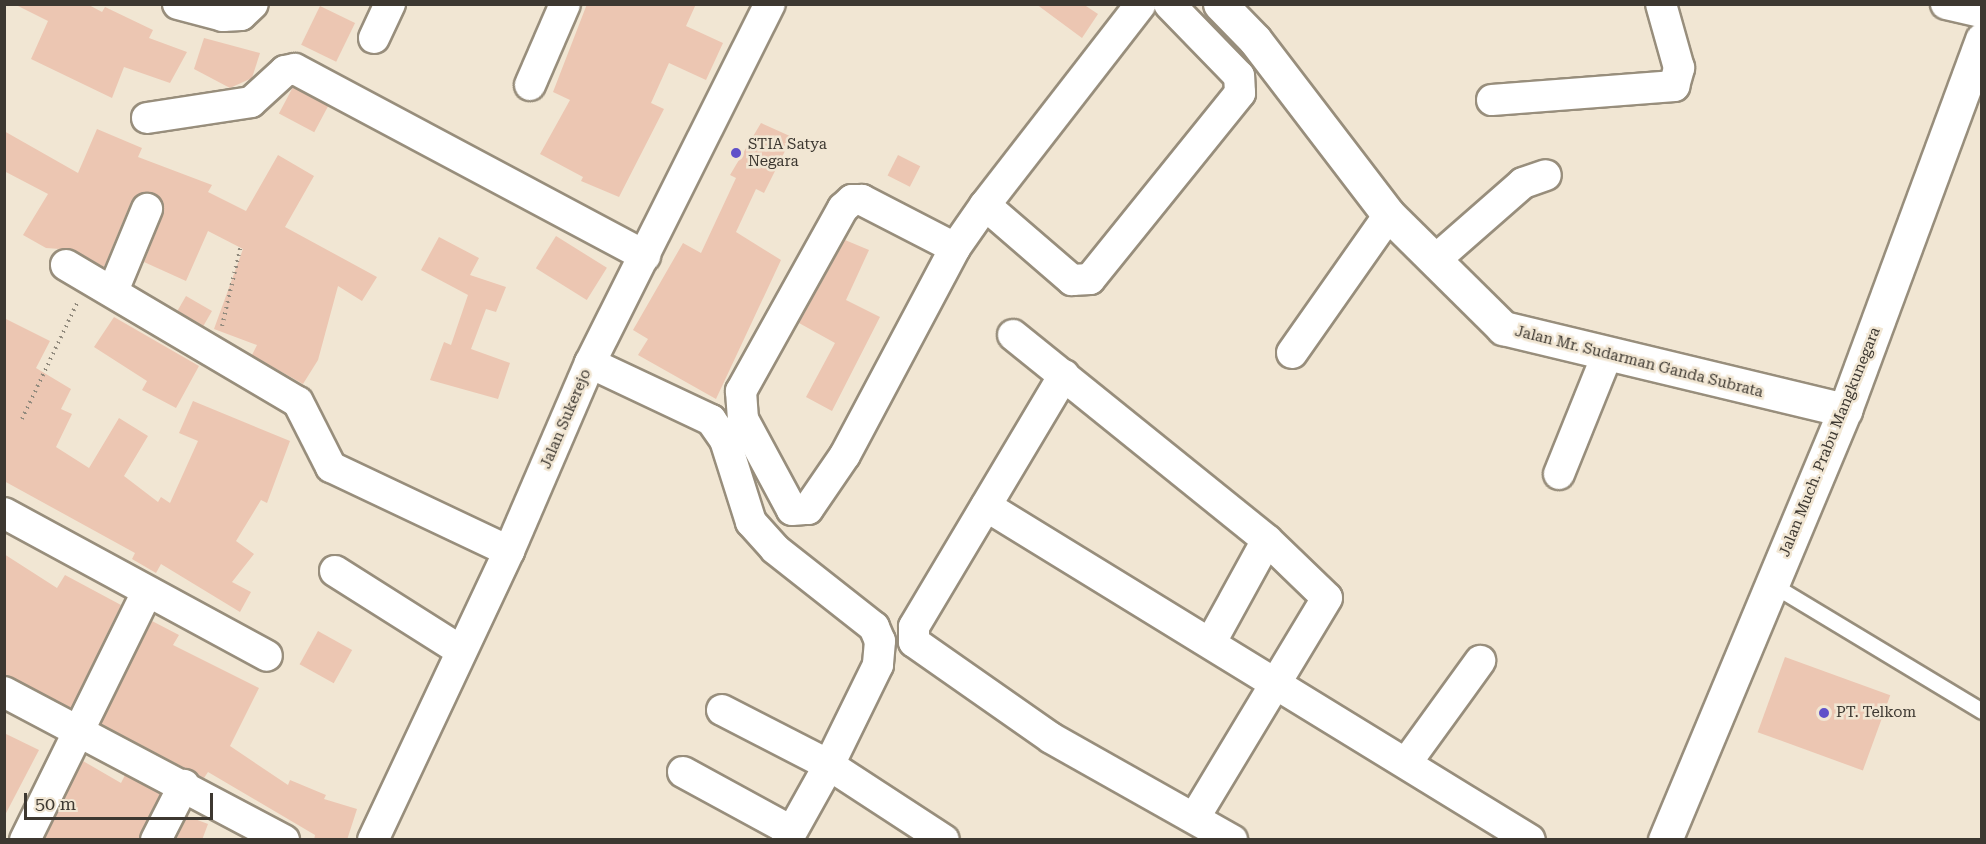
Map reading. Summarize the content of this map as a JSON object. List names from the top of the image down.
{
  "streets": {
    "main road": ["Jalan Mr. Sudarman Ganda Subrata", "Jalan Much. Prabu Mangkunegara"],
    "street": ["Jalan Sukerejo"]
  },
  "crossings": [
    ["Jalan Mr. Sudarman Ganda Subrata", "Jalan Much. Prabu Mangkunegara"]
  ],
  "places": ["STIA Satya Negara", "PT. Telkom"],
  "scale_bar": "50 m"
}
